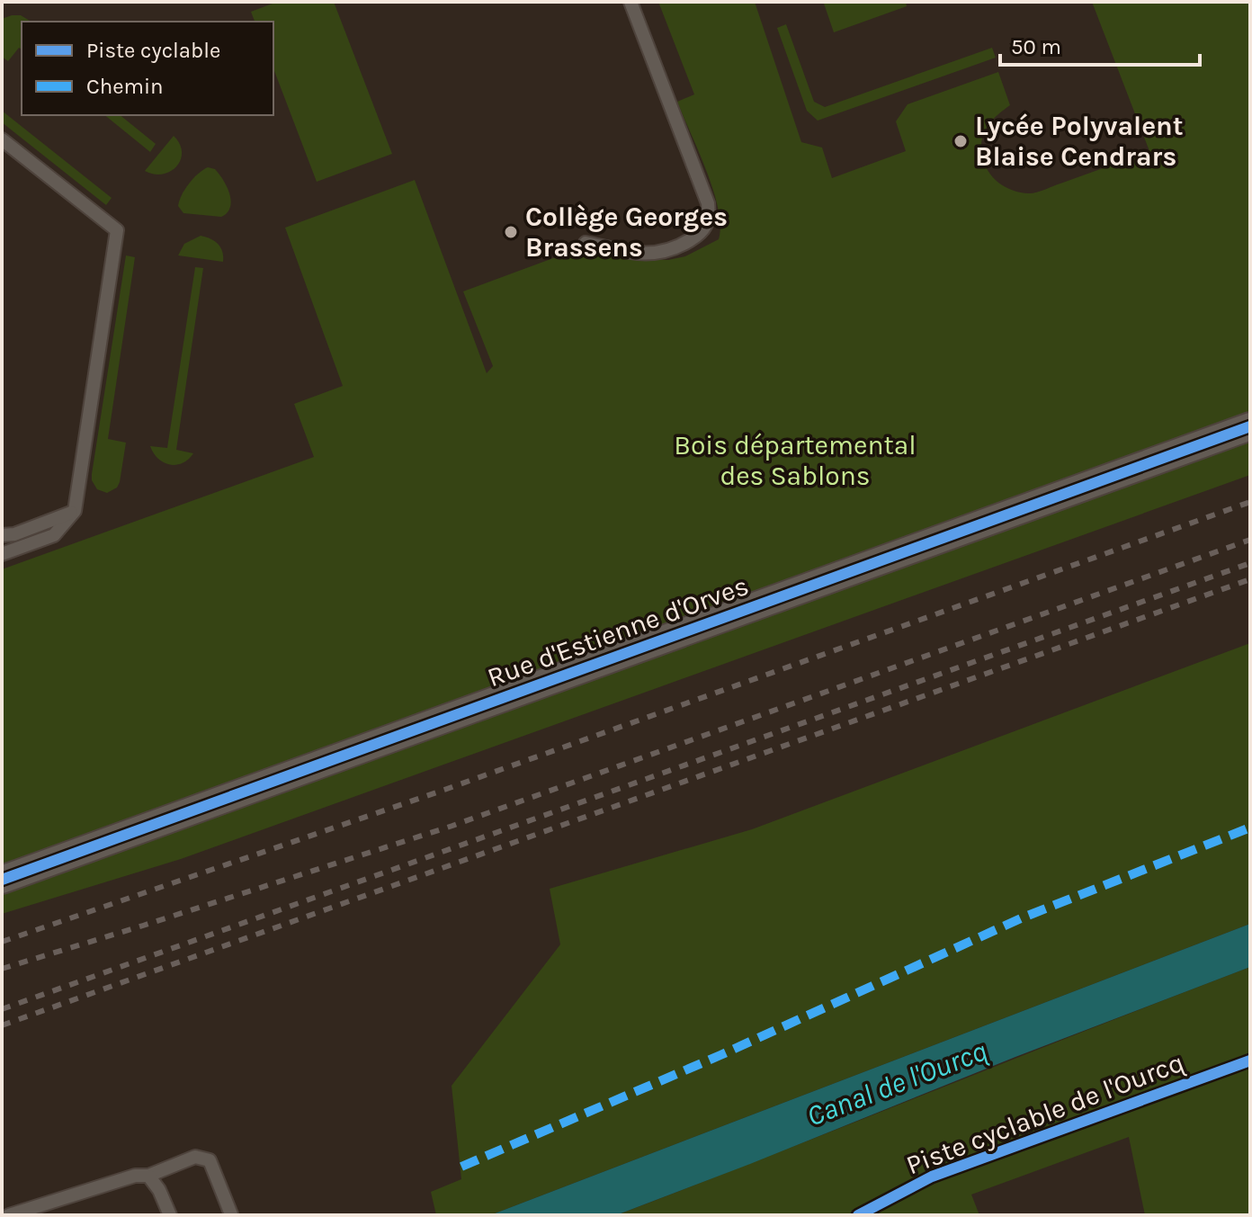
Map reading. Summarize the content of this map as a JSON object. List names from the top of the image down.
{
  "streets": {
    "street": ["Rue d'Estienne d'Orves"],
    "cycle path": ["Piste cyclable de l'Ourcq"]
  },
  "water": ["Canal de l'Ourcq"],
  "parks": ["Bois départemental des Sablons"],
  "places": ["Lycée Polyvalent Blaise Cendrars", "Collège Georges Brassens"],
  "legend": ["Piste cyclable", "Chemin"],
  "scale_bar": "50 m"
}
